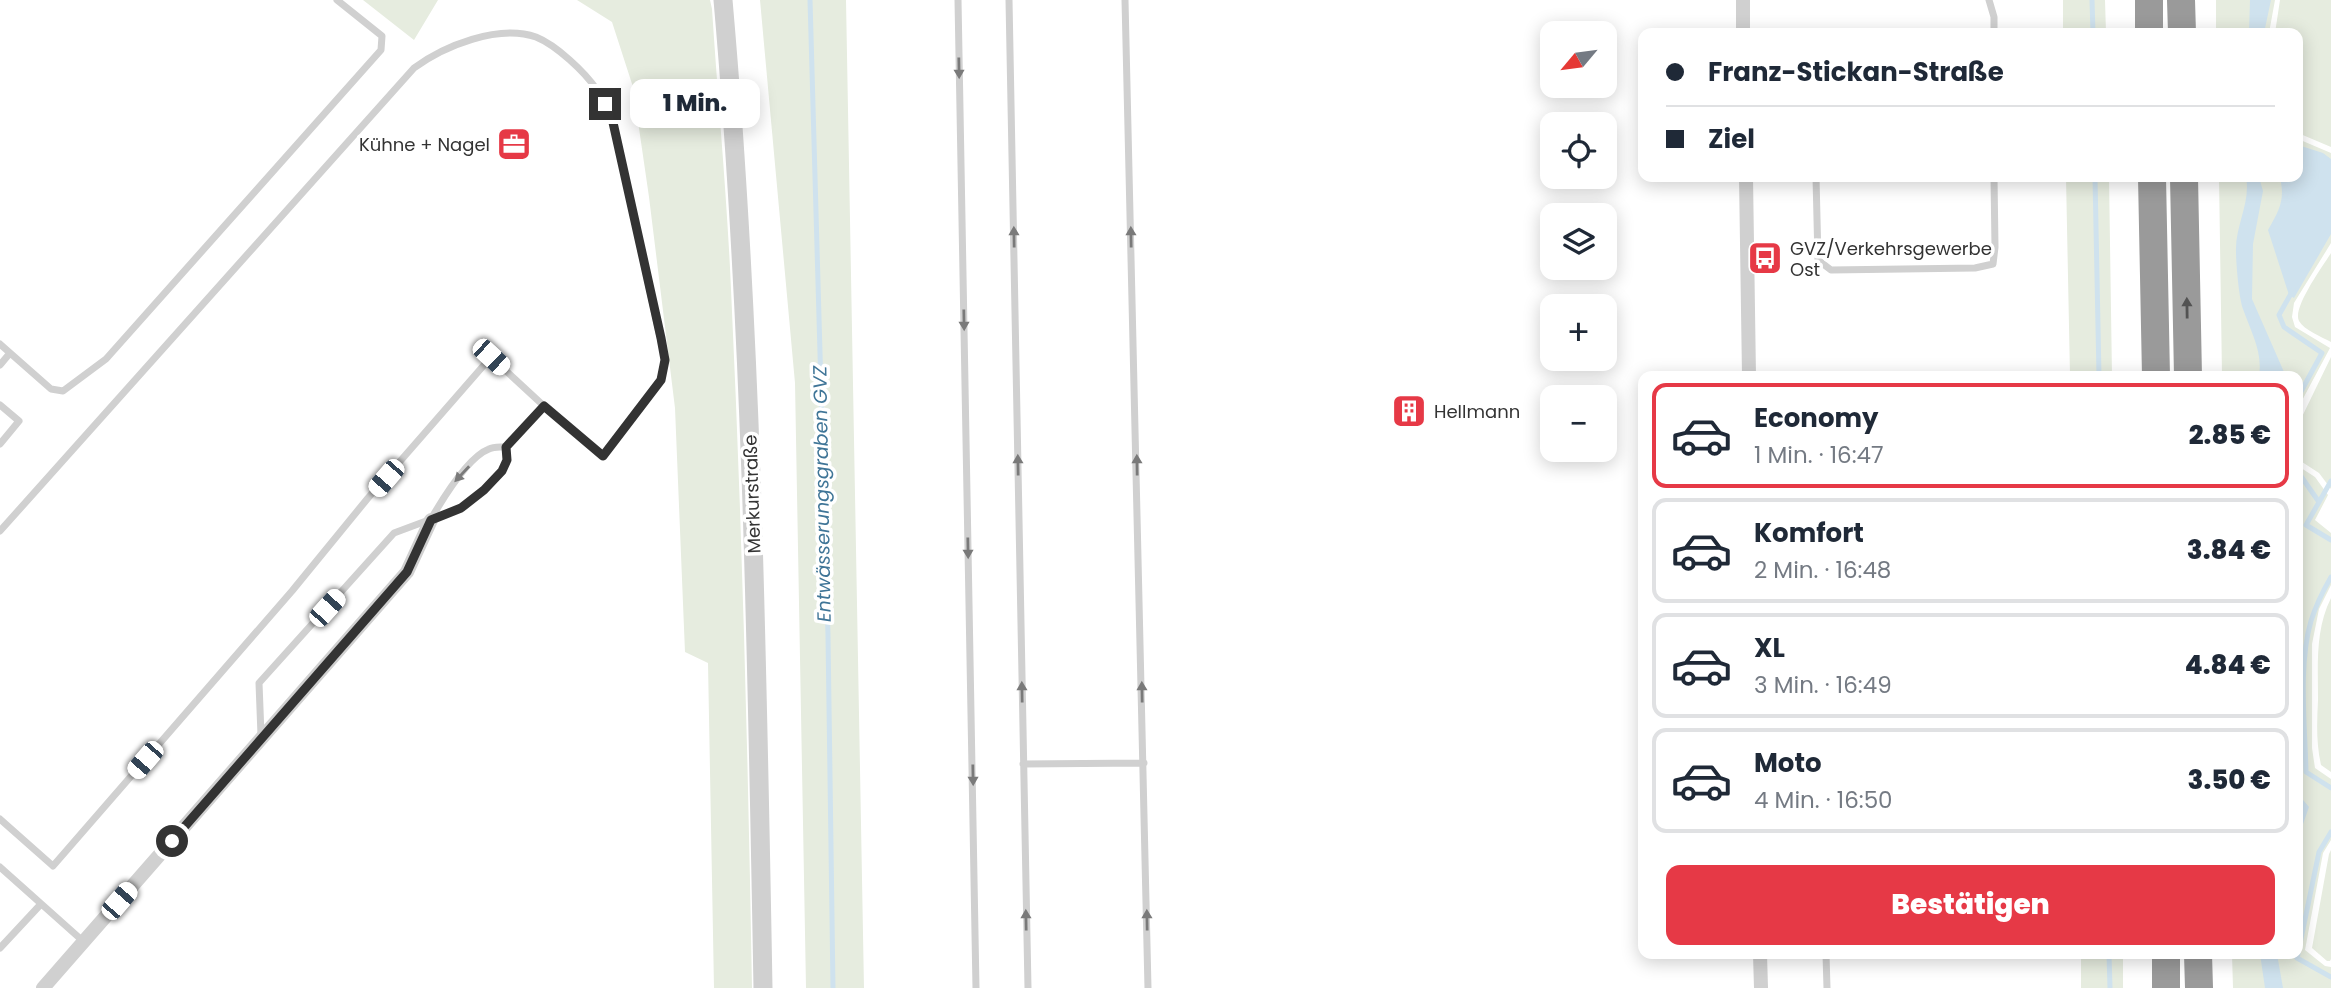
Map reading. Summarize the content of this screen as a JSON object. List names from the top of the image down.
{
  "streets": {
    "street": ["Merkurstraße"]
  },
  "water": ["Entwässerungsgraben GVZ"],
  "places": {
    "office": ["Kühne + Nagel"],
    "bus stop": ["GVZ/Verkehrsgewerbe Ost"],
    "building": ["Hellmann"]
  },
  "north": "bottom left",
  "page": {
    "map_buttons": ["+", "−"],
    "banner": ["Franz-Stickan-Straße", "Ziel"],
    "bubble": "1 Min.",
    "list": [
      {
        "name": "Economy",
        "note": "1 Min. · 16:47",
        "value": "2.85 €"
      },
      {
        "name": "Komfort",
        "note": "2 Min. · 16:48",
        "value": "3.84 €"
      },
      {
        "name": "XL",
        "note": "3 Min. · 16:49",
        "value": "4.84 €"
      },
      {
        "name": "Moto",
        "note": "4 Min. · 16:50",
        "value": "3.50 €"
      }
    ],
    "buttons": "Bestätigen"
  }
}
